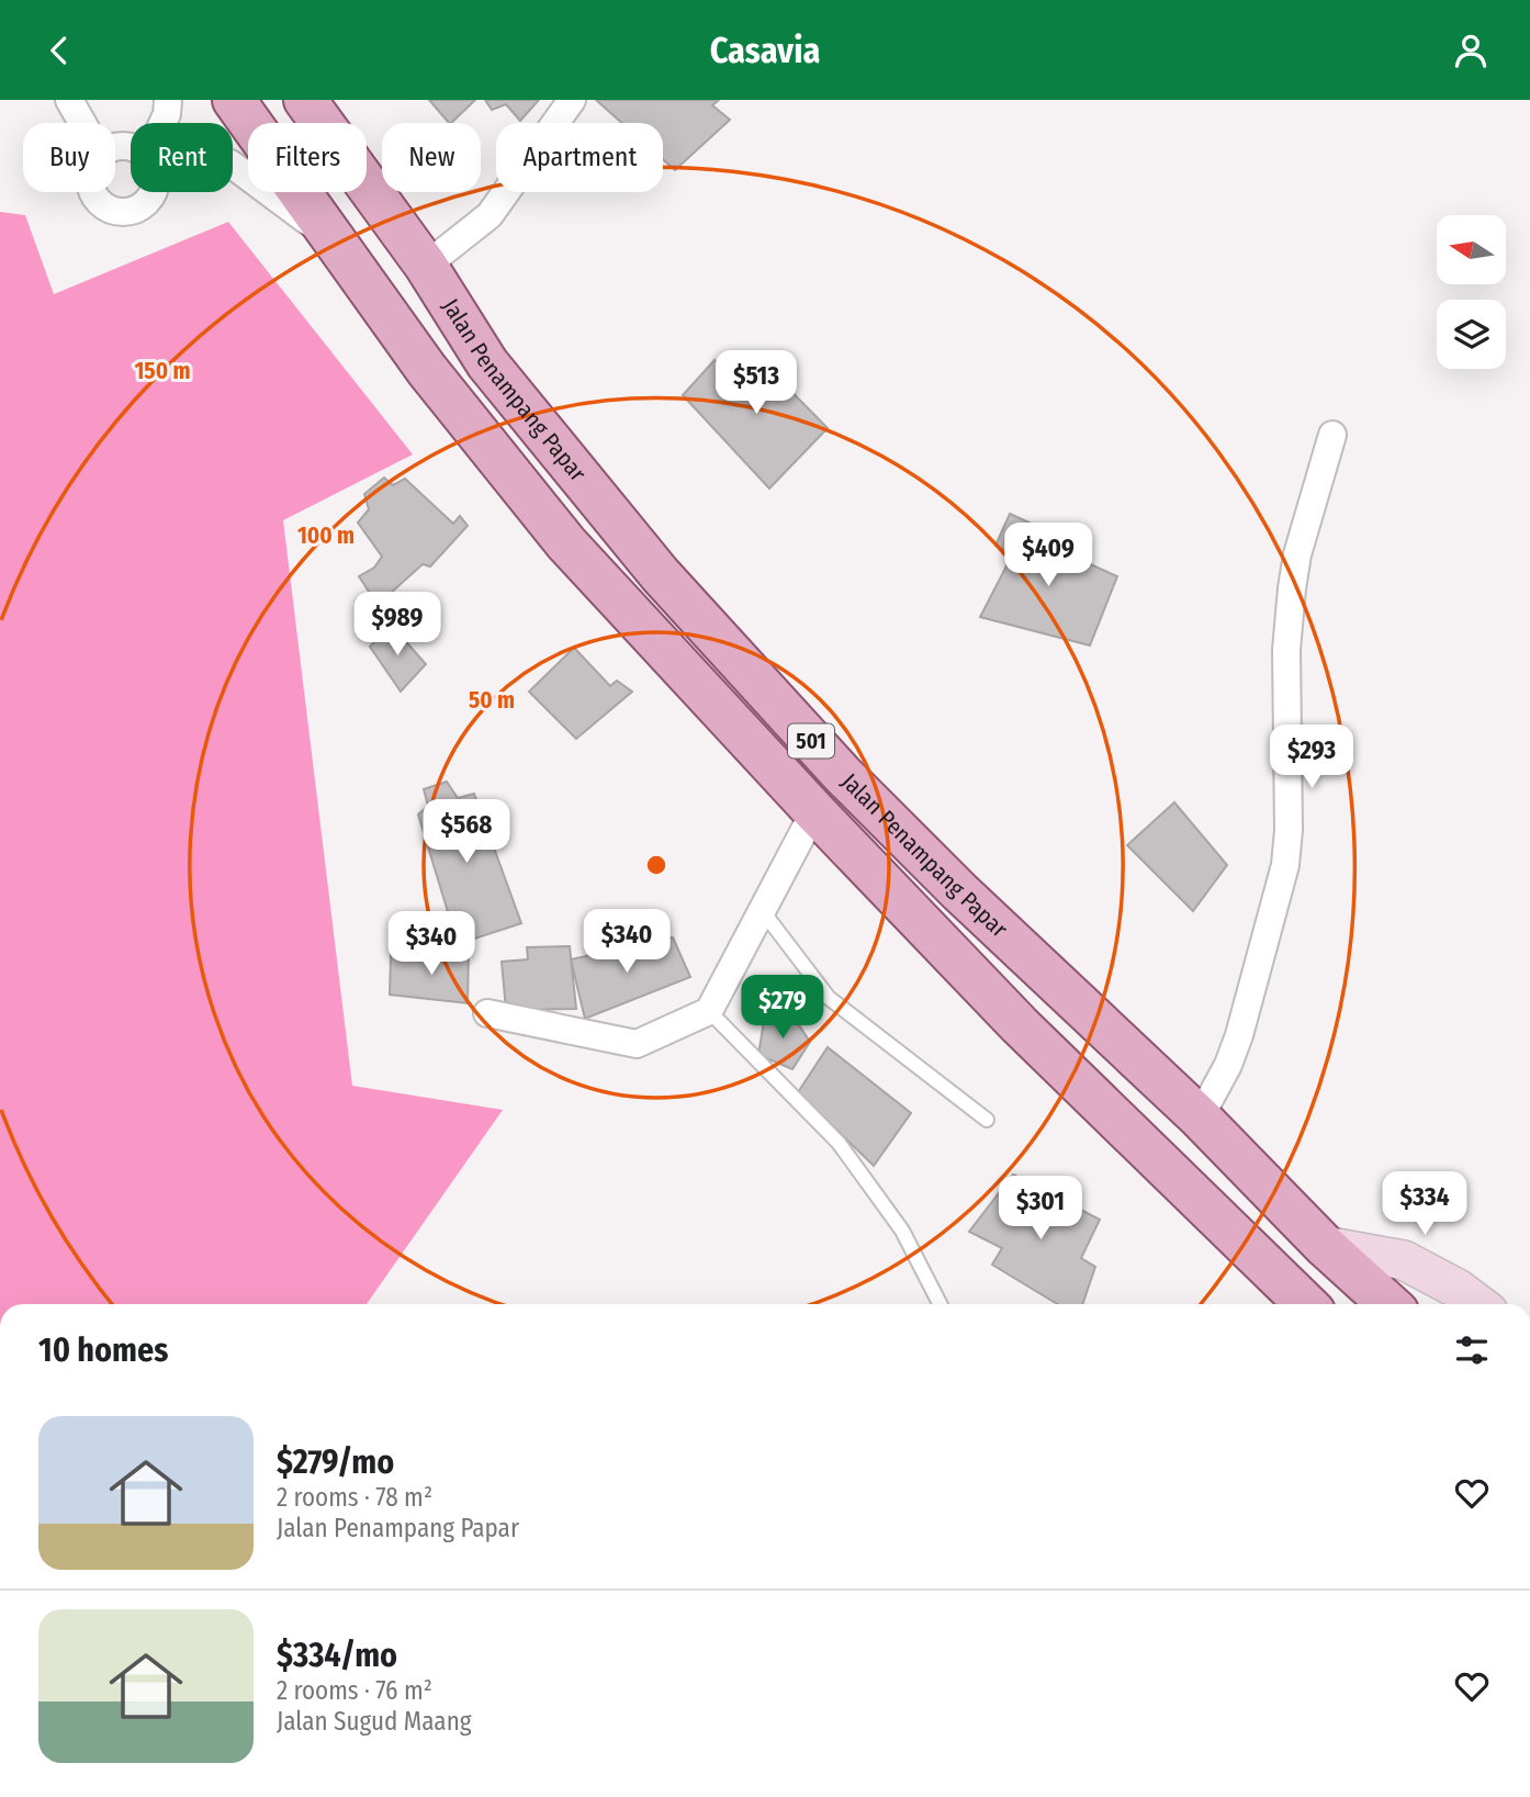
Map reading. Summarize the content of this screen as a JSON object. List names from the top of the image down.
{
  "streets": {
    "main road": ["Jalan Penampang Papar", "501"]
  },
  "north": "left",
  "page": {
    "header": "Casavia",
    "chip": [
      "Buy",
      "Rent",
      "Filters",
      "New",
      "Apartment"
    ],
    "price": [
      "$513",
      "$409",
      "$989",
      "$293",
      "$568",
      "$340",
      "$340",
      "$279",
      "$334",
      "$301"
    ],
    "heading": "10 homes",
    "list": [
      {
        "name": "$279/mo",
        "note": "2 rooms · 78 m² · Jalan Penampang Papar"
      },
      {
        "name": "$334/mo",
        "note": "2 rooms · 76 m² · Jalan Sugud Maang"
      }
    ]
  },
  "rings": ["150 m", "100 m", "50 m"]
}
